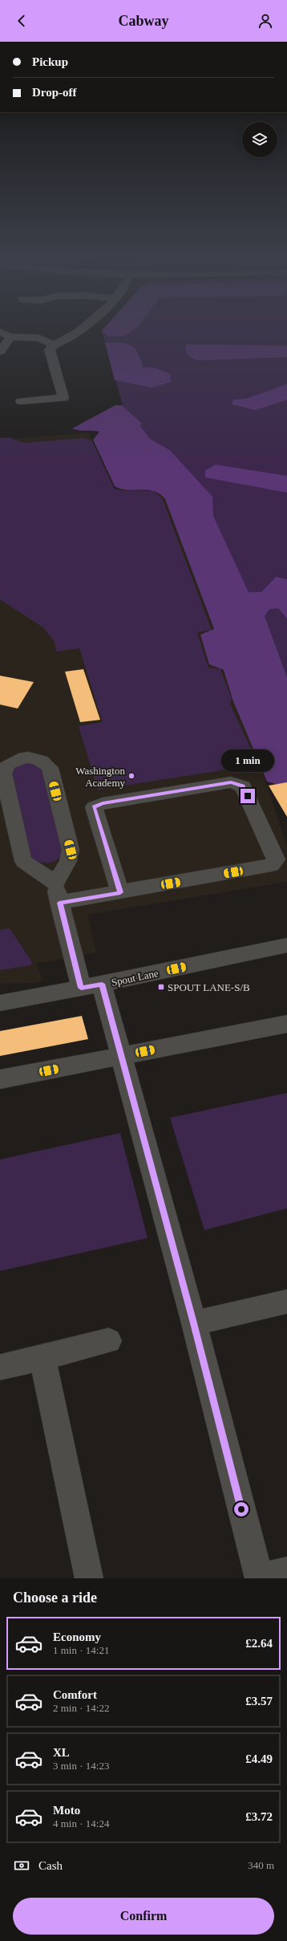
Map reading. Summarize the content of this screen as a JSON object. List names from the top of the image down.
{
  "streets": {
    "street": ["Spout Lane"]
  },
  "places": {
    "other": ["Washington Academy"],
    "transit": ["SPOUT LANE-S/B"]
  },
  "page": {
    "header": "Cabway",
    "banner": ["Pickup", "Drop-off"],
    "bubble": "1 min",
    "heading": "Choose a ride",
    "list": [
      {
        "name": "Economy",
        "note": "1 min · 14:21",
        "value": "£2.64"
      },
      {
        "name": "Comfort",
        "note": "2 min · 14:22",
        "value": "£3.57"
      },
      {
        "name": "XL",
        "note": "3 min · 14:23",
        "value": "£4.49"
      },
      {
        "name": "Moto",
        "note": "4 min · 14:24",
        "value": "£3.72"
      }
    ],
    "pay": ["Cash", "340 m"],
    "buttons": "Confirm"
  }
}
